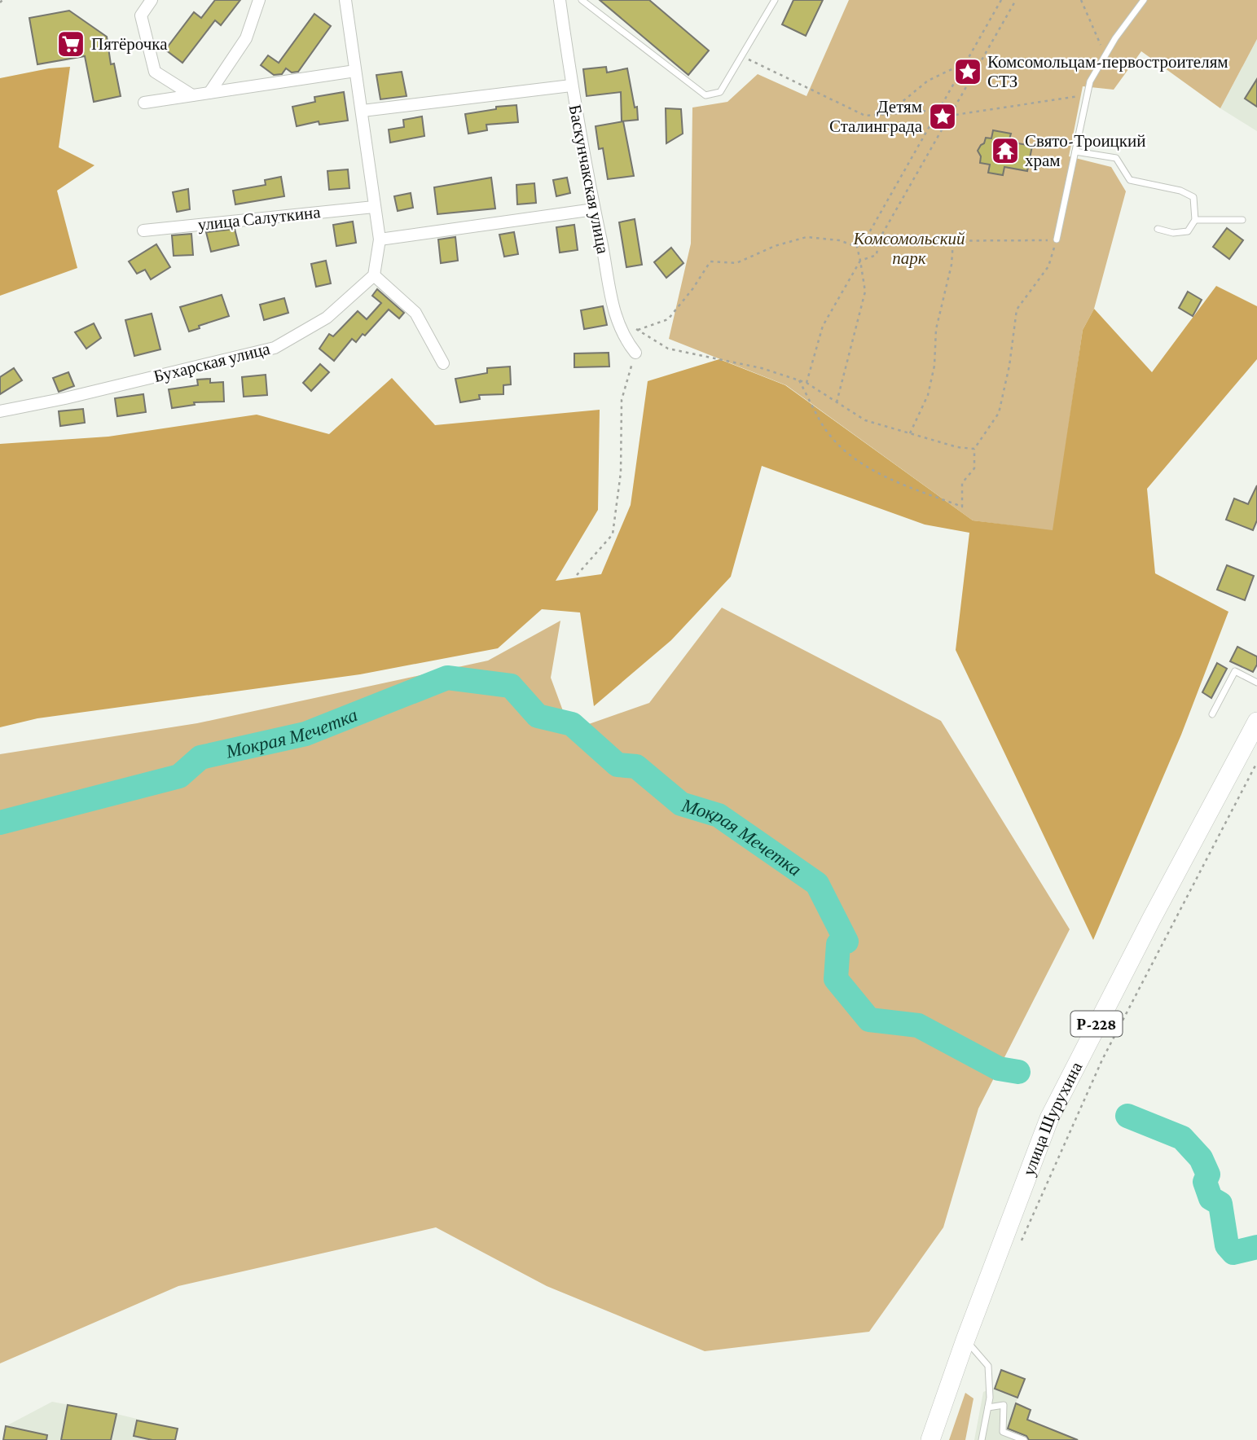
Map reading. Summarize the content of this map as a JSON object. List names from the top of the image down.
{
  "streets": {
    "highway": ["Р-228", "улица Шурухина"],
    "street": ["Баскунчакская улица", "улица Салуткина", "Бухарская улица"]
  },
  "water": ["Мокрая Мечетка"],
  "parks": ["Комсомольский парк"],
  "places": {
    "supermarket": ["Пятёрочка"],
    "place": ["Комсомольцам-первостроителям СТЗ", "Детям Сталинграда"],
    "temple": ["Свято-Троицкий храм"]
  }
}
